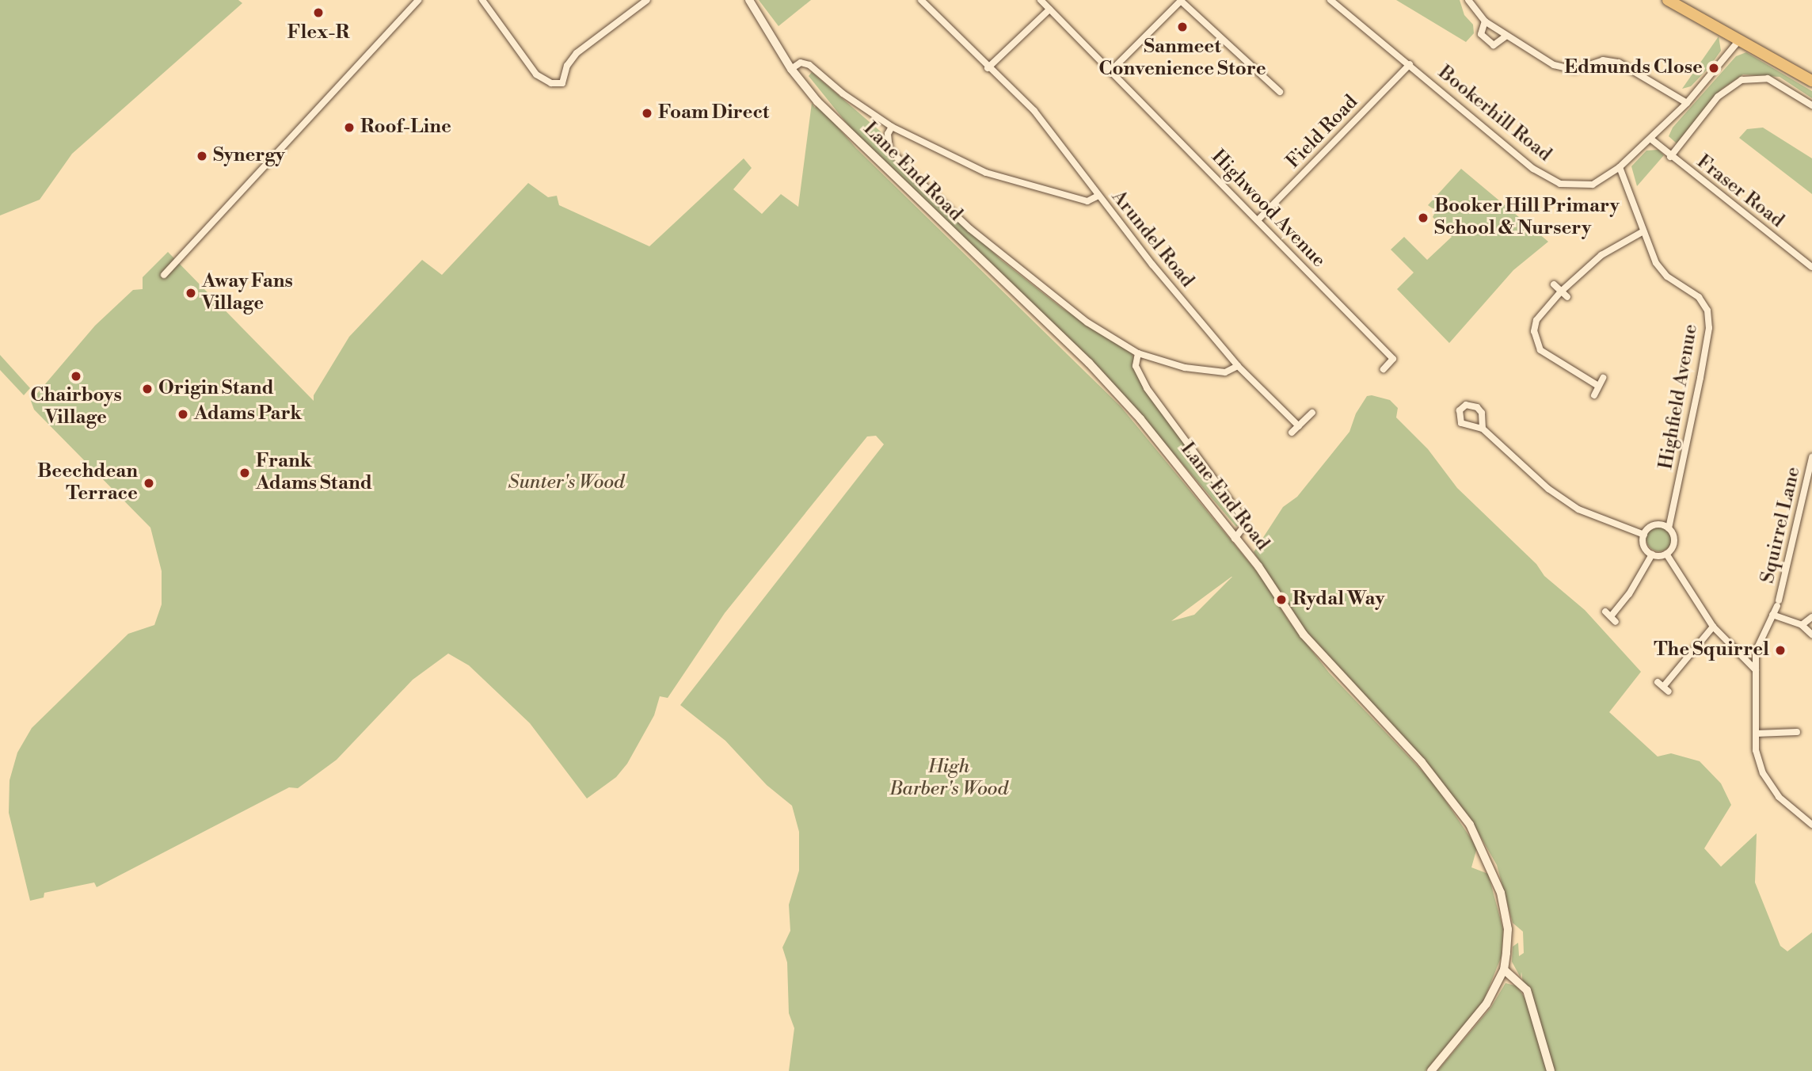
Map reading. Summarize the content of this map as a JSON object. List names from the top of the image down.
{
  "streets": {
    "street": [
      "Bookerhill Road",
      "Field Road",
      "Lane End Road",
      "Fraser Road",
      "Highwood Avenue",
      "Arundel Road",
      "Highfield Avenue",
      "Squirrel Lane"
    ]
  },
  "crossings": [
    ["Bookerhill Road", "Field Road"],
    ["Bookerhill Road", "Fraser Road"],
    ["Bookerhill Road", "Highfield Avenue"],
    ["Field Road", "Highwood Avenue"]
  ],
  "parks": ["Sunter's Wood", "High Barber's Wood"],
  "places": [
    "Flex-R",
    "Sanmeet Convenience Store",
    "Edmunds Close",
    "Foam Direct",
    "Roof-Line",
    "Synergy",
    "Booker Hill Primary School & Nursery",
    "Away Fans Village",
    "Chairboys Village",
    "Origin Stand",
    "Adams Park",
    "Frank Adams Stand",
    "Beechdean Terrace",
    "Rydal Way",
    "The Squirrel"
  ]
}
